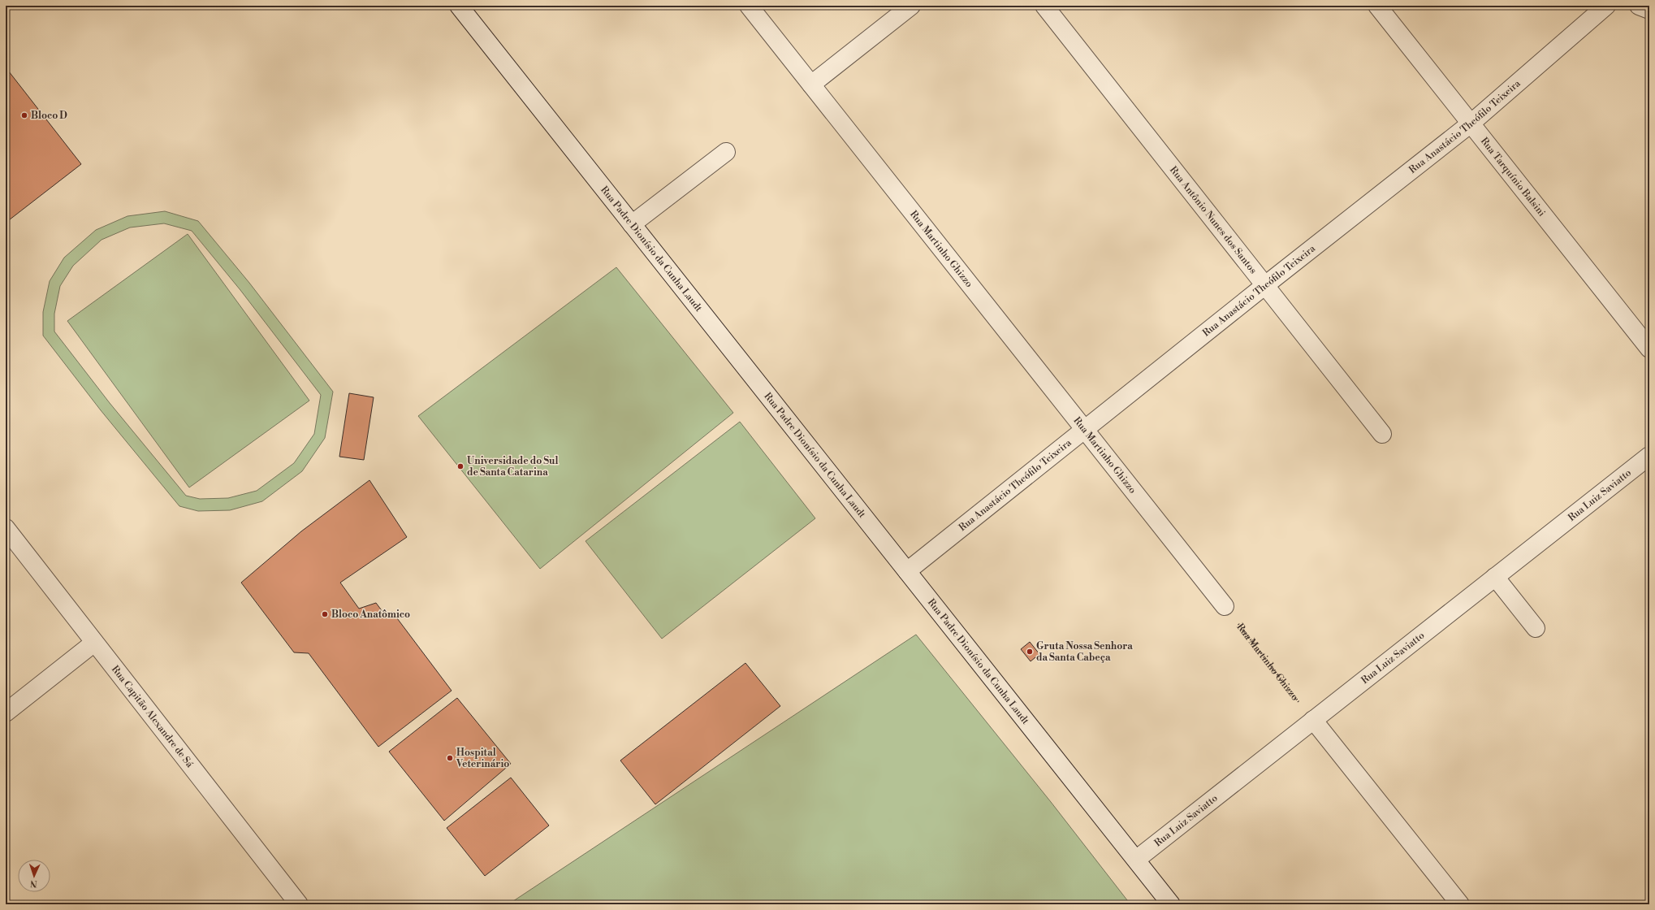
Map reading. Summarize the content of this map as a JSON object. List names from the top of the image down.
{
  "streets": {
    "street": [
      "Rua Anastácio Theófilo Teixeira",
      "Rua Tarquínio Balsini",
      "Rua Antônio Nunes dos Santos",
      "Rua Padre Dionísio da Cunha Laudt",
      "Rua Martinho Ghizzo",
      "Rua Luiz Saviatto",
      "Rua Capitão Alexandre de Sá"
    ]
  },
  "crossings": [
    ["Rua Anastácio Theófilo Teixeira", "Rua Tarquínio Balsini"],
    ["Rua Anastácio Theófilo Teixeira", "Rua Antônio Nunes dos Santos"],
    ["Rua Anastácio Theófilo Teixeira", "Rua Padre Dionísio da Cunha Laudt"],
    ["Rua Anastácio Theófilo Teixeira", "Rua Martinho Ghizzo"],
    ["Rua Padre Dionísio da Cunha Laudt", "Rua Luiz Saviatto"],
    ["Rua Martinho Ghizzo", "Rua Luiz Saviatto"]
  ],
  "places": [
    "Bloco D",
    "Universidade do Sul de Santa Catarina",
    "Bloco Anatômico",
    "Gruta Nossa Senhora da Santa Cabeça",
    "Hospital Veterinário"
  ],
  "north": "bottom"
}
